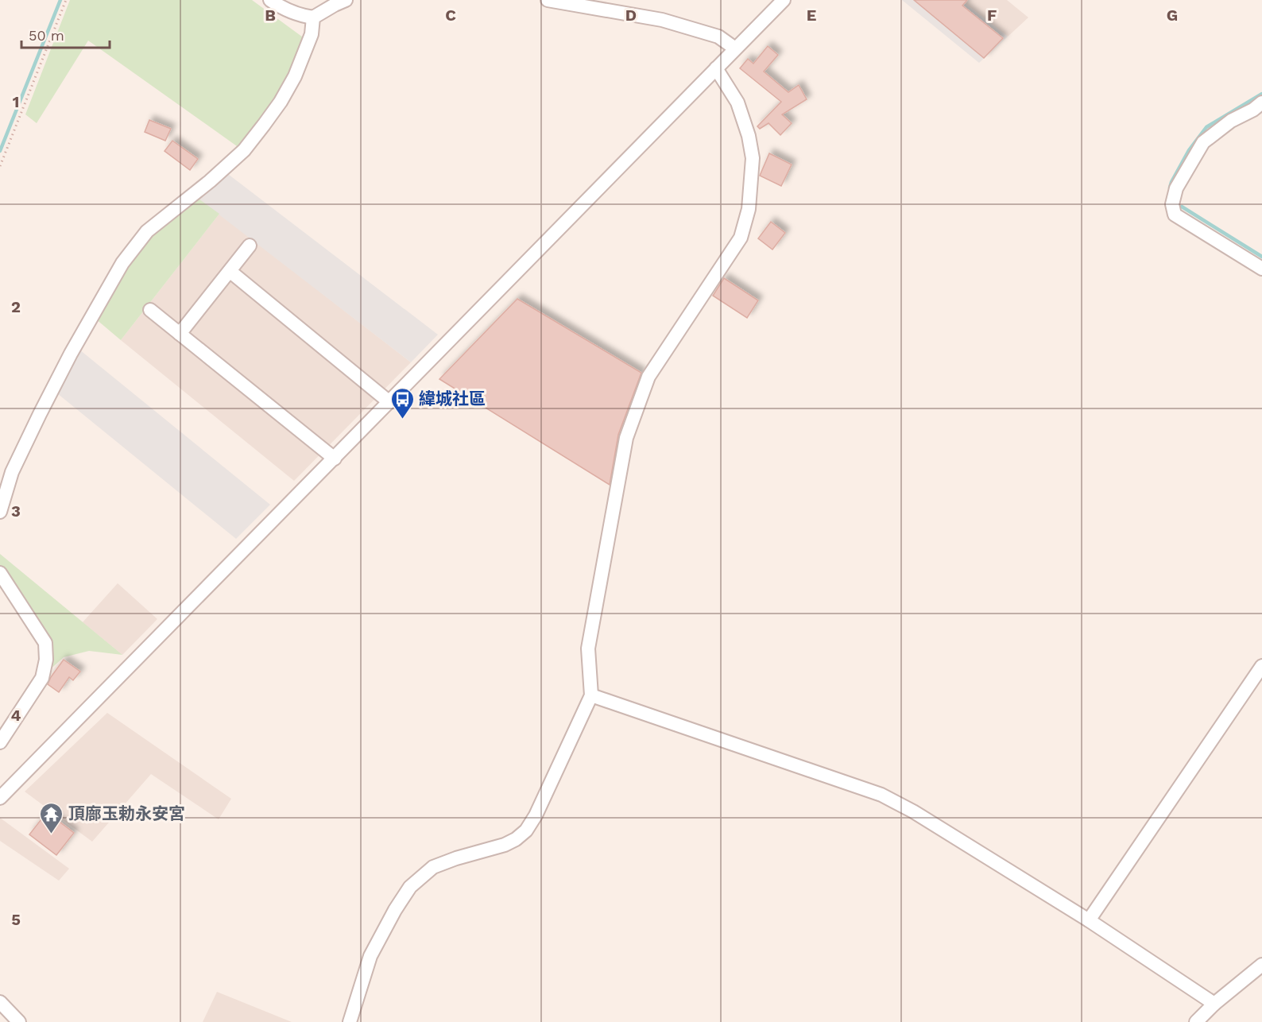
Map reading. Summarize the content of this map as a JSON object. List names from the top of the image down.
{
  "places": {
    "bus stop": ["緯城社區"],
    "temple": ["頂廍玉勅永安宮"]
  },
  "scale_bar": "50 m",
  "grid": {
    "columns": [
      "B",
      "C",
      "D",
      "E",
      "F",
      "G"
    ],
    "rows": [
      "1",
      "2",
      "3",
      "4",
      "5"
    ]
  }
}
